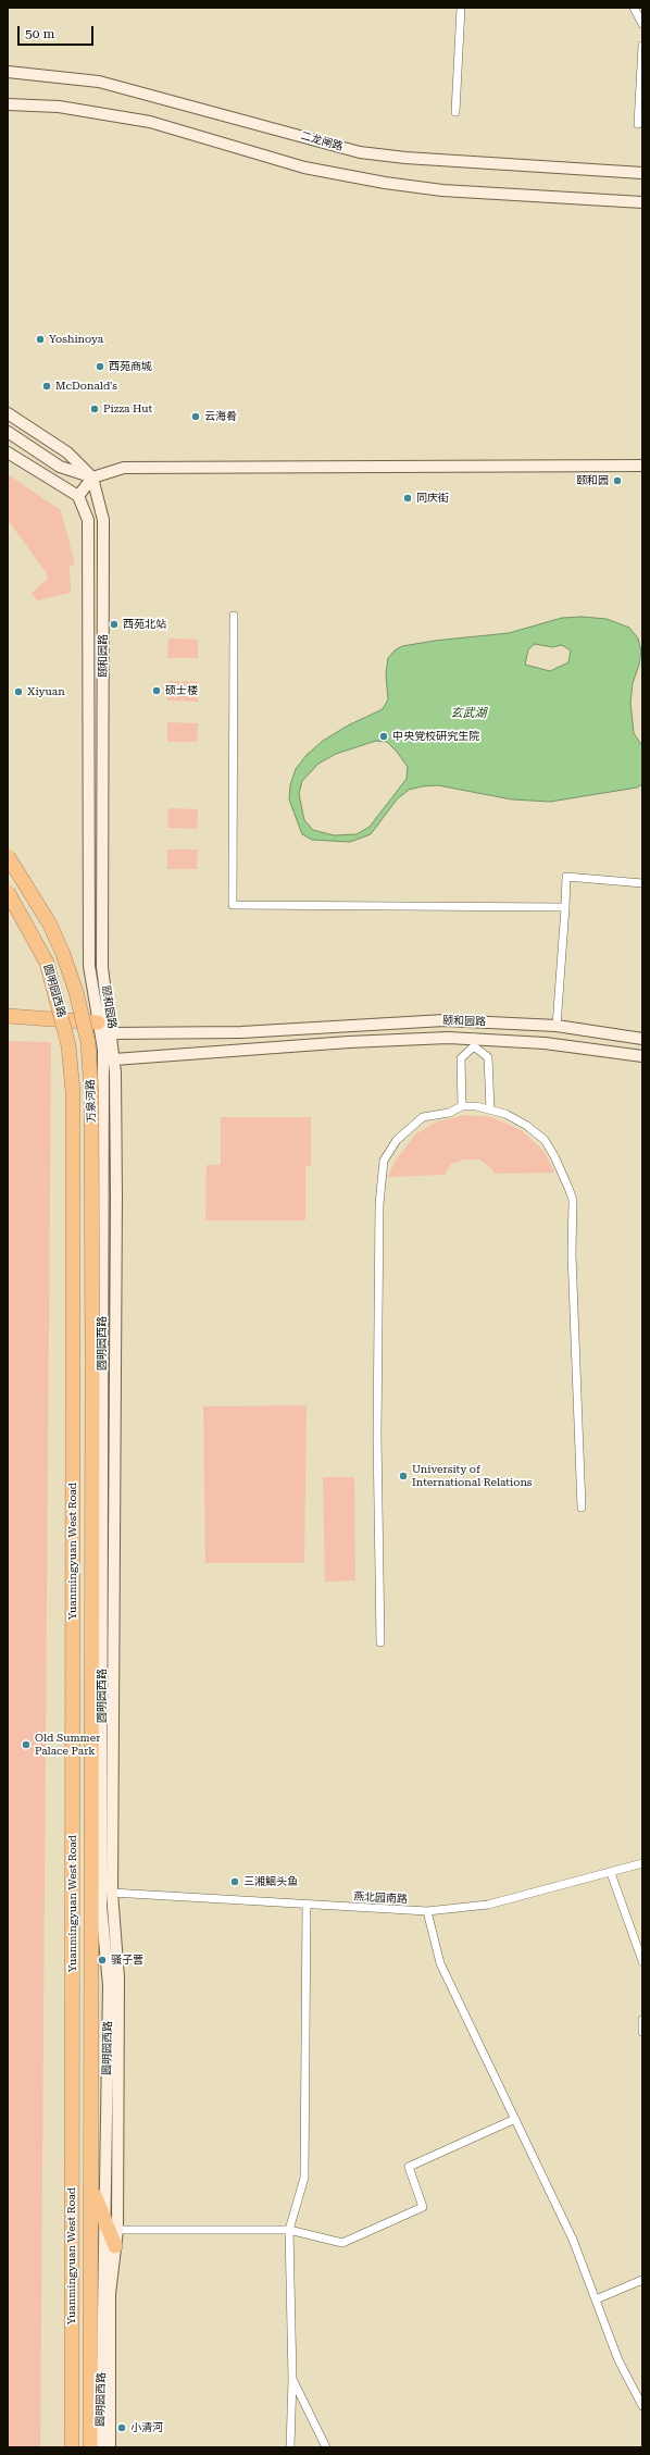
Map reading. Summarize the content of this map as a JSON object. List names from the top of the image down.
{
  "streets": {
    "highway": ["圆明园西路", "万泉河路", "Yuanmingyuan West Road"],
    "main road": ["二龙闸路", "颐和园路"],
    "street": ["燕北园南路"]
  },
  "crossings": [
    ["颐和园路", "圆明园西路"],
    ["圆明园西路", "Yuanmingyuan West Road"],
    ["圆明园西路", "燕北园南路"],
    ["万泉河路", "Yuanmingyuan West Road"]
  ],
  "water": ["玄武湖"],
  "places": [
    "Yoshinoya",
    "西苑商城",
    "McDonald's",
    "Pizza Hut",
    "云海肴",
    "颐和园",
    "同庆街",
    "西苑北站",
    "硕士楼",
    "Xiyuan",
    "中央党校研究生院",
    "University of International Relations",
    "Old Summer Palace Park",
    "三湘鮰头鱼",
    "骚子营",
    "小清河"
  ],
  "scale_bar": "50 m"
}
